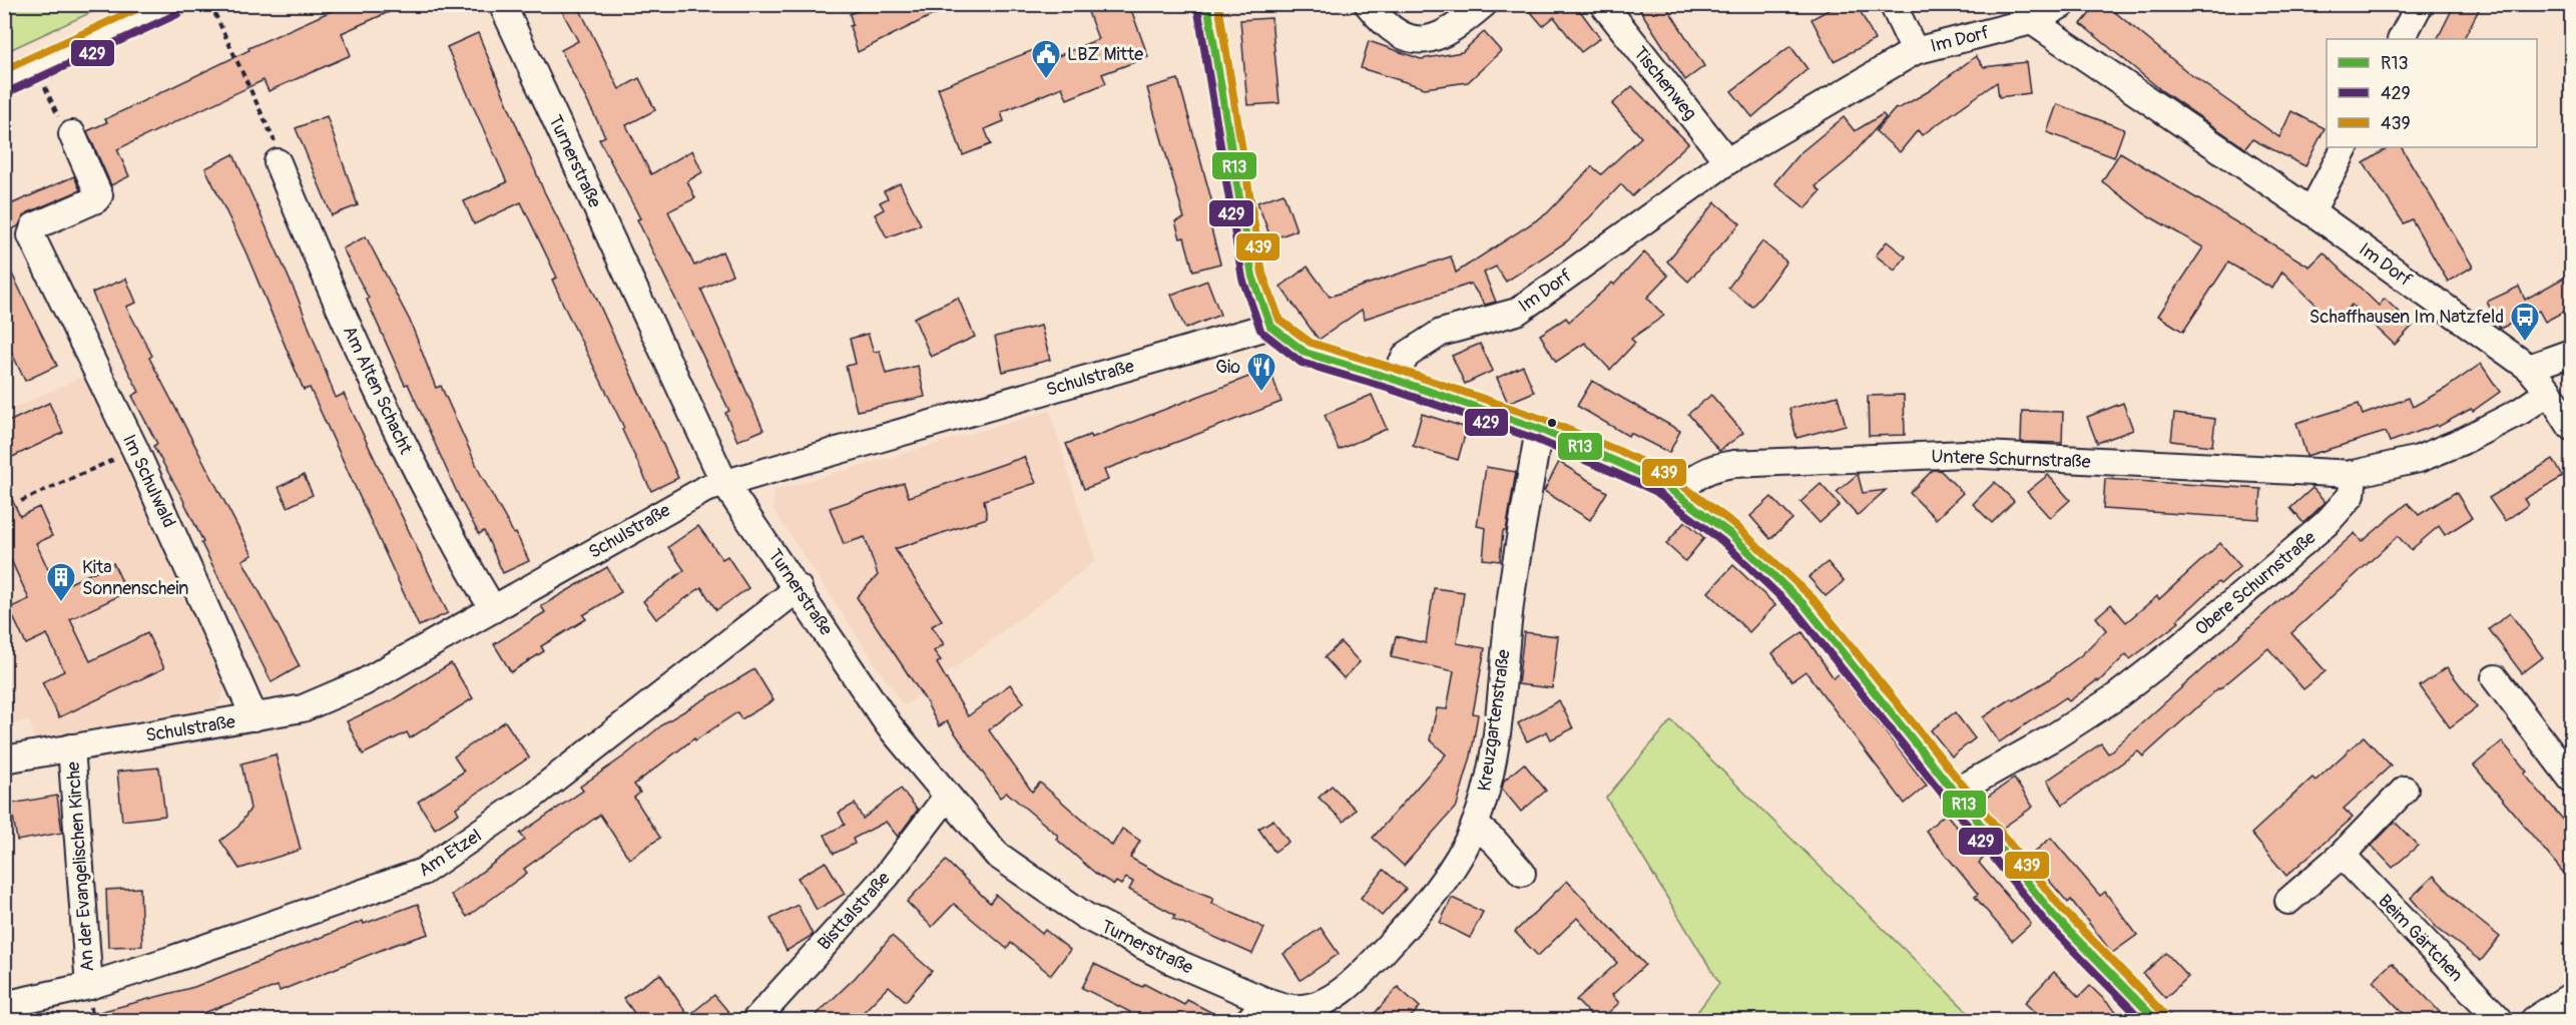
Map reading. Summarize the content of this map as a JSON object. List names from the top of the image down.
{
  "streets": {
    "street": [
      "Im Dorf",
      "Tischenweg",
      "Turnerstraße",
      "Schulstraße",
      "Am Alten Schacht",
      "Untere Schurnstraße",
      "Im Schulwald",
      "Obere Schurnstraße",
      "Kreuzgartenstraße",
      "Am Etzel",
      "An der Evangelischen Kirche",
      "Bisttalstraße",
      "Beim Gärtchen"
    ]
  },
  "crossings": [
    ["Im Dorf", "Tischenweg"],
    ["Turnerstraße", "Schulstraße"],
    ["Turnerstraße", "Kreuzgartenstraße"],
    ["Turnerstraße", "Am Etzel"],
    ["Turnerstraße", "Bisttalstraße"],
    ["Schulstraße", "Am Alten Schacht"],
    ["Schulstraße", "Im Schulwald"],
    ["Schulstraße", "An der Evangelischen Kirche"],
    ["Untere Schurnstraße", "Obere Schurnstraße"],
    ["Am Etzel", "An der Evangelischen Kirche"]
  ],
  "places": {
    "public building": ["LBZ Mitte"],
    "bus stop": ["Schaffhausen Im Natzfeld"],
    "restaurant": ["Gio"],
    "building": ["Kita Sonnenschein"]
  },
  "lines": ["transit line R13", "transit line 439", "transit line 429"],
  "legend": ["R13", "429", "439"]
}
